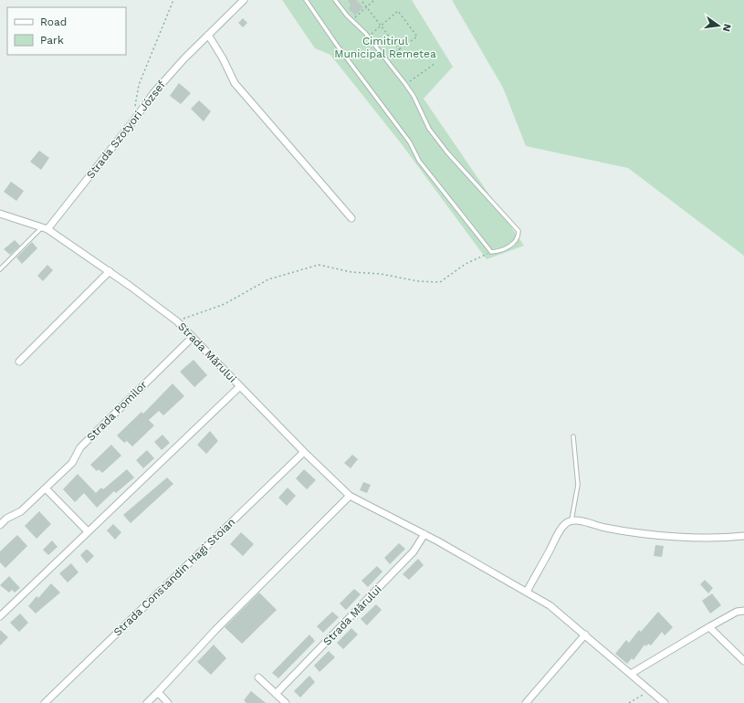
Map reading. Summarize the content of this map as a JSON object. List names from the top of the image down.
{
  "streets": {
    "street": [
      "Strada Szotyori József",
      "Strada Mărului",
      "Strada Pomilor",
      "Strada Constandin Hagi Stoian"
    ]
  },
  "crossings": [
    ["Strada Szotyori József", "Strada Mărului"],
    ["Strada Mărului", "Strada Pomilor"],
    ["Strada Mărului", "Strada Constandin Hagi Stoian"]
  ],
  "parks": ["Cimitirul Municipal Remetea"],
  "legend": ["Road", "Park"],
  "north": "right"
}
